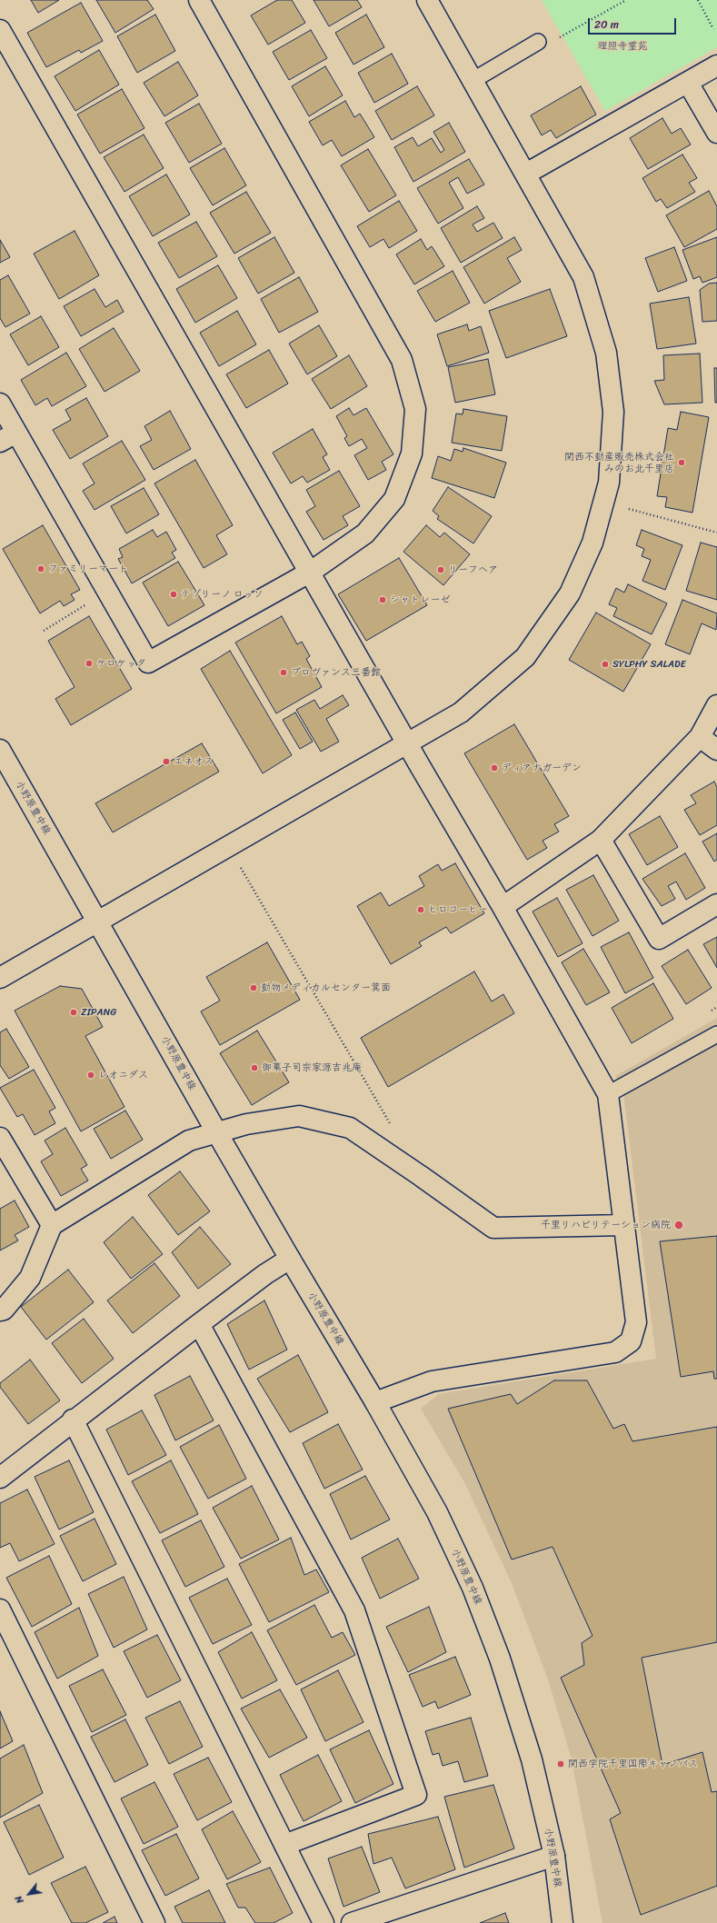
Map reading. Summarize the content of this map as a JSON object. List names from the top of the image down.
{
  "streets": {
    "street": ["小野原豊中線"]
  },
  "parks": ["理照寺霊苑"],
  "places": [
    "関西不動産販売株式会社 みのお北千里店",
    "ファミリーマート",
    "リーフヘア",
    "テゾリーノ ロッソ",
    "シャトレーゼ",
    "ケロケッタ",
    "SYLPHY SALADE",
    "プロヴァンス三番館",
    "エネオス",
    "ディアナガーデン",
    "ヒロコーヒー",
    "動物メディカルセンター箕面",
    "ZIPANG",
    "御菓子司宗家源吉兆庵",
    "レオニダス",
    "千里リハビリテーション病院",
    "関西学院千里国際キャンバス"
  ],
  "scale_bar": "20 m",
  "north": "bottom left"
}
